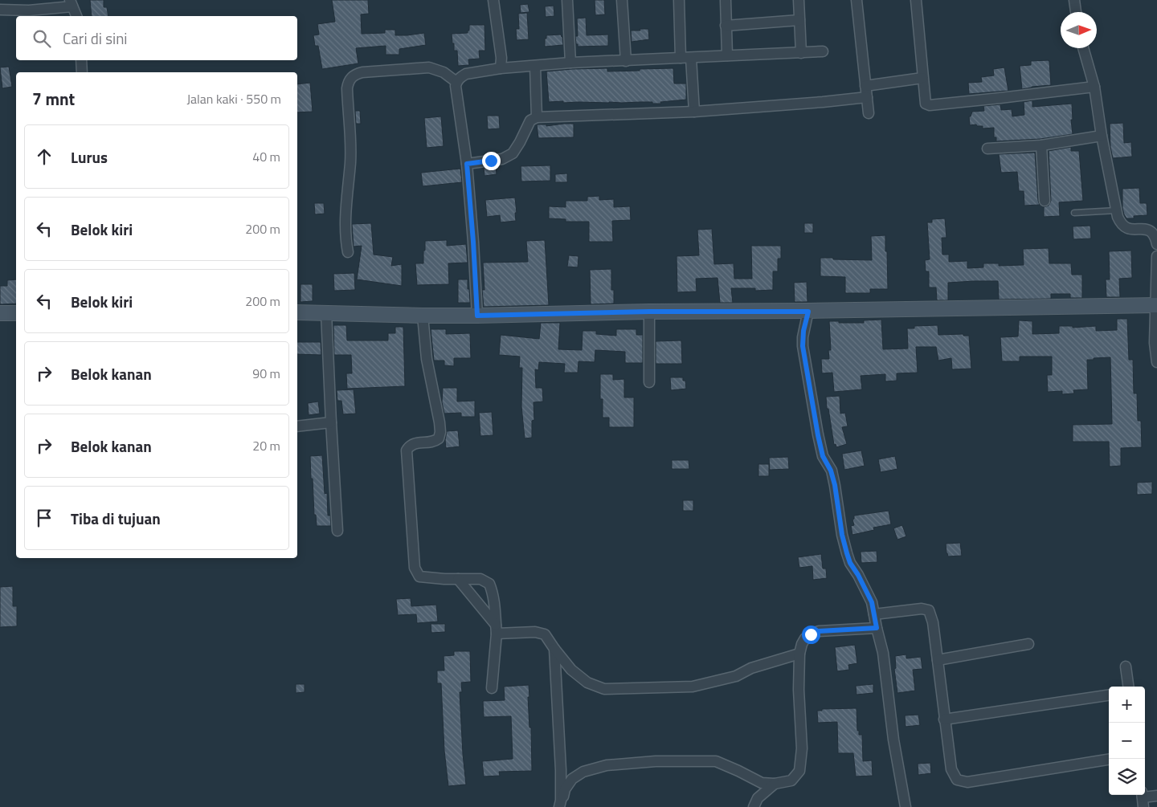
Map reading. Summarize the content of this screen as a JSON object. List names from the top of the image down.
{
  "north": "right",
  "page": {
    "search": "Cari di sini",
    "heading": ["7 mnt", "Jalan kaki · 550 m"],
    "list": [
      ["Lurus", "40 m"],
      ["Belok kiri", "200 m"],
      ["Belok kiri", "200 m"],
      ["Belok kanan", "90 m"],
      ["Belok kanan", "20 m"],
      "Tiba di tujuan"
    ],
    "map_buttons": ["+", "−"]
  }
}
